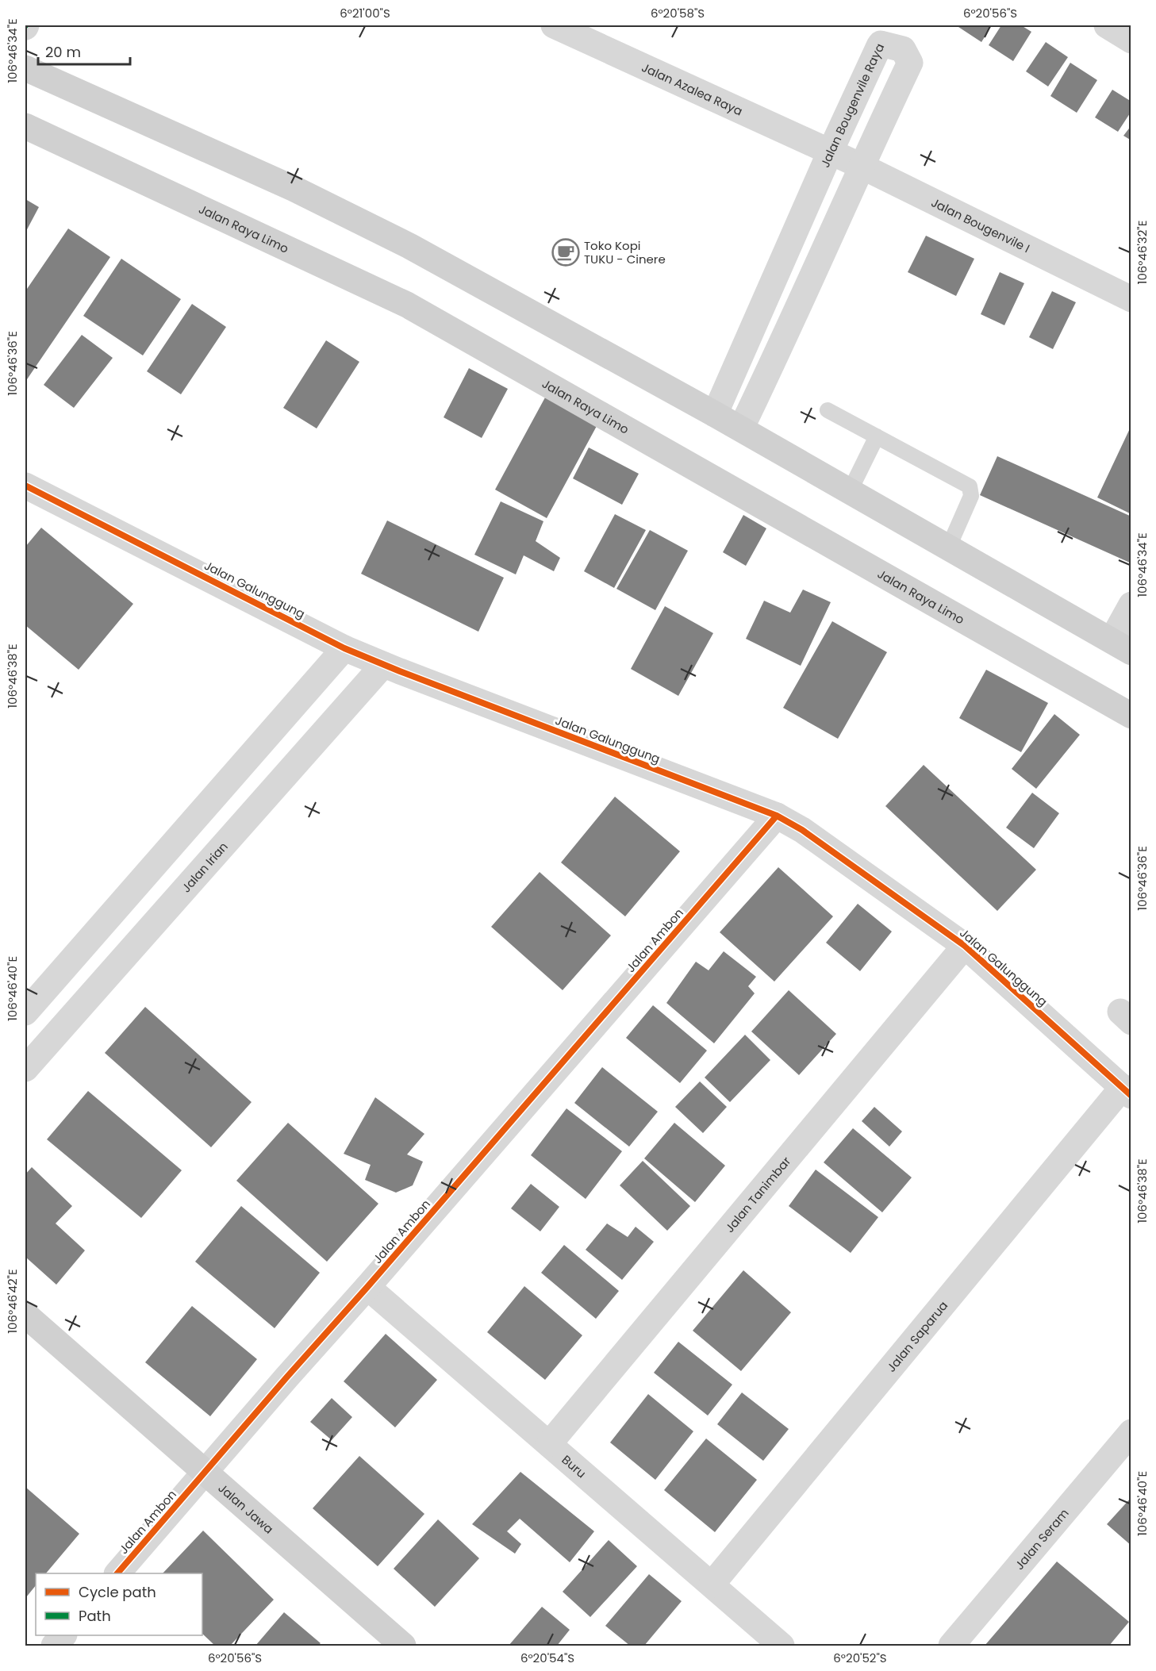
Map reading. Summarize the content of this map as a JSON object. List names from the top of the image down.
{
  "streets": {
    "main road": ["Jalan Raya Limo", "Jalan Jawa"],
    "street": [
      "Jalan Azalea Raya",
      "Jalan Bougenvile Raya",
      "Jalan Bougenvile I",
      "Jalan Galunggung",
      "Jalan Irian",
      "Jalan Ambon",
      "Jalan Tanimbar",
      "Jalan Saparua",
      "Buru",
      "Jalan Seram"
    ]
  },
  "crossings": [
    ["Jalan Azalea Raya", "Jalan Bougenvile Raya"],
    ["Jalan Azalea Raya", "Jalan Bougenvile I"],
    ["Jalan Bougenvile Raya", "Jalan Bougenvile I"],
    ["Jalan Galunggung", "Jalan Irian"],
    ["Jalan Galunggung", "Jalan Ambon"],
    ["Jalan Galunggung", "Jalan Tanimbar"],
    ["Jalan Galunggung", "Jalan Saparua"],
    ["Jalan Ambon", "Buru"],
    ["Jalan Ambon", "Jalan Jawa"],
    ["Jalan Tanimbar", "Buru"],
    ["Jalan Saparua", "Buru"]
  ],
  "places": {
    "cafe": ["Toko Kopi TUKU - Cinere"]
  },
  "legend": ["Cycle path", "Path"],
  "scale_bar": "20 m",
  "coordinates": [
    "6°21'00\"S",
    "6°20'58\"S",
    "6°20'56\"S",
    "106°46'34\"E",
    "106°46'32\"E",
    "106°46'36\"E",
    "106°46'38\"E",
    "106°46'40\"E",
    "106°46'42\"E",
    "6°20'54\"S",
    "6°20'52\"S"
  ]
}
